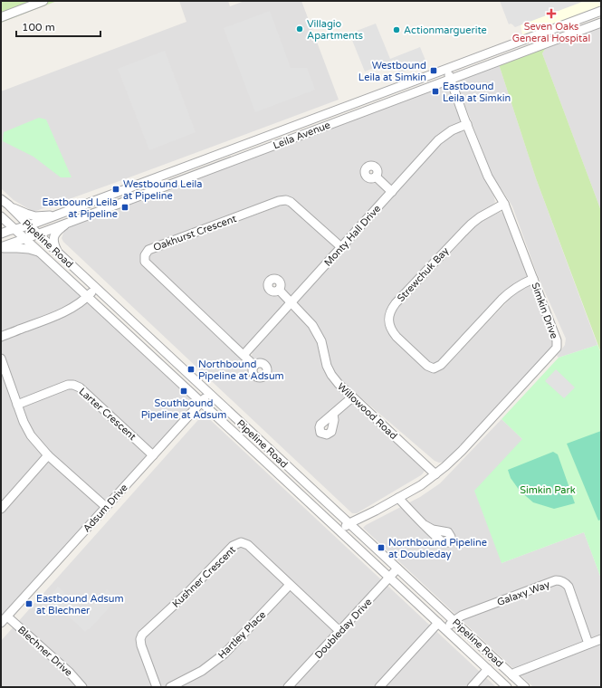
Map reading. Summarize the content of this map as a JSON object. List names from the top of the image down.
{
  "streets": {
    "street": [
      "Leila Avenue",
      "Oakhurst Crescent",
      "Monty Hall Drive",
      "Pipeline Road",
      "Strewchuk Bay",
      "Simkin Drive",
      "Willowood Road",
      "Larter Crescent",
      "Adsum Drive",
      "Kushner Crescent",
      "Galaxy Way",
      "Doubleday Drive",
      "Hartley Place",
      "Blechner Drive"
    ]
  },
  "crossings": [
    ["Leila Avenue", "Pipeline Road"],
    ["Leila Avenue", "Simkin Drive"],
    ["Oakhurst Crescent", "Monty Hall Drive"],
    ["Monty Hall Drive", "Simkin Drive"],
    ["Monty Hall Drive", "Willowood Road"],
    ["Pipeline Road", "Simkin Drive"],
    ["Pipeline Road", "Adsum Drive"],
    ["Pipeline Road", "Galaxy Way"],
    ["Pipeline Road", "Doubleday Drive"],
    ["Strewchuk Bay", "Simkin Drive"],
    ["Simkin Drive", "Willowood Road"],
    ["Larter Crescent", "Adsum Drive"],
    ["Adsum Drive", "Blechner Drive"],
    ["Kushner Crescent", "Doubleday Drive"],
    ["Kushner Crescent", "Hartley Place"]
  ],
  "parks": ["Simkin Park"],
  "places": {
    "health": ["Seven Oaks General Hospital"],
    "other": ["Villagio Apartments", "Actionmarguerite"],
    "transit": [
      "Westbound Leila at Simkin",
      "Eastbound Leila at Simkin",
      "Westbound Leila at Pipeline",
      "Eastbound Leila at Pipeline",
      "Northbound Pipeline at Adsum",
      "Southbound Pipeline at Adsum",
      "Northbound Pipeline at Doubleday",
      "Eastbound Adsum at Blechner"
    ]
  },
  "scale_bar": "100 m"
}
